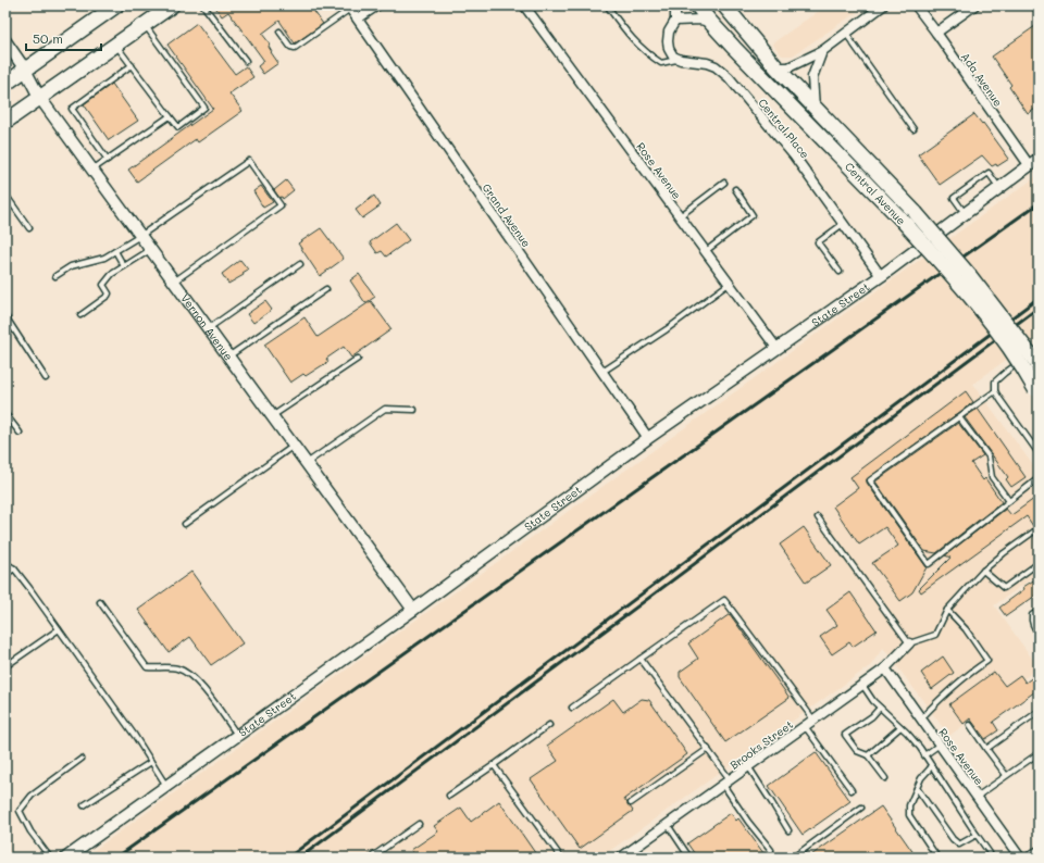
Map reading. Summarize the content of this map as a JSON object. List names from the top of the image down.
{
  "streets": {
    "main road": ["Central Avenue"],
    "street": [
      "Ada Avenue",
      "Central Place",
      "Rose Avenue",
      "Grand Avenue",
      "State Street",
      "Vernon Avenue",
      "Brooks Street"
    ]
  },
  "crossings": [
    ["Ada Avenue", "State Street"],
    ["Central Place", "State Street"],
    ["Rose Avenue", "State Street"],
    ["Rose Avenue", "Brooks Street"],
    ["Grand Avenue", "State Street"],
    ["State Street", "Vernon Avenue"]
  ],
  "scale_bar": "50 m"
}
